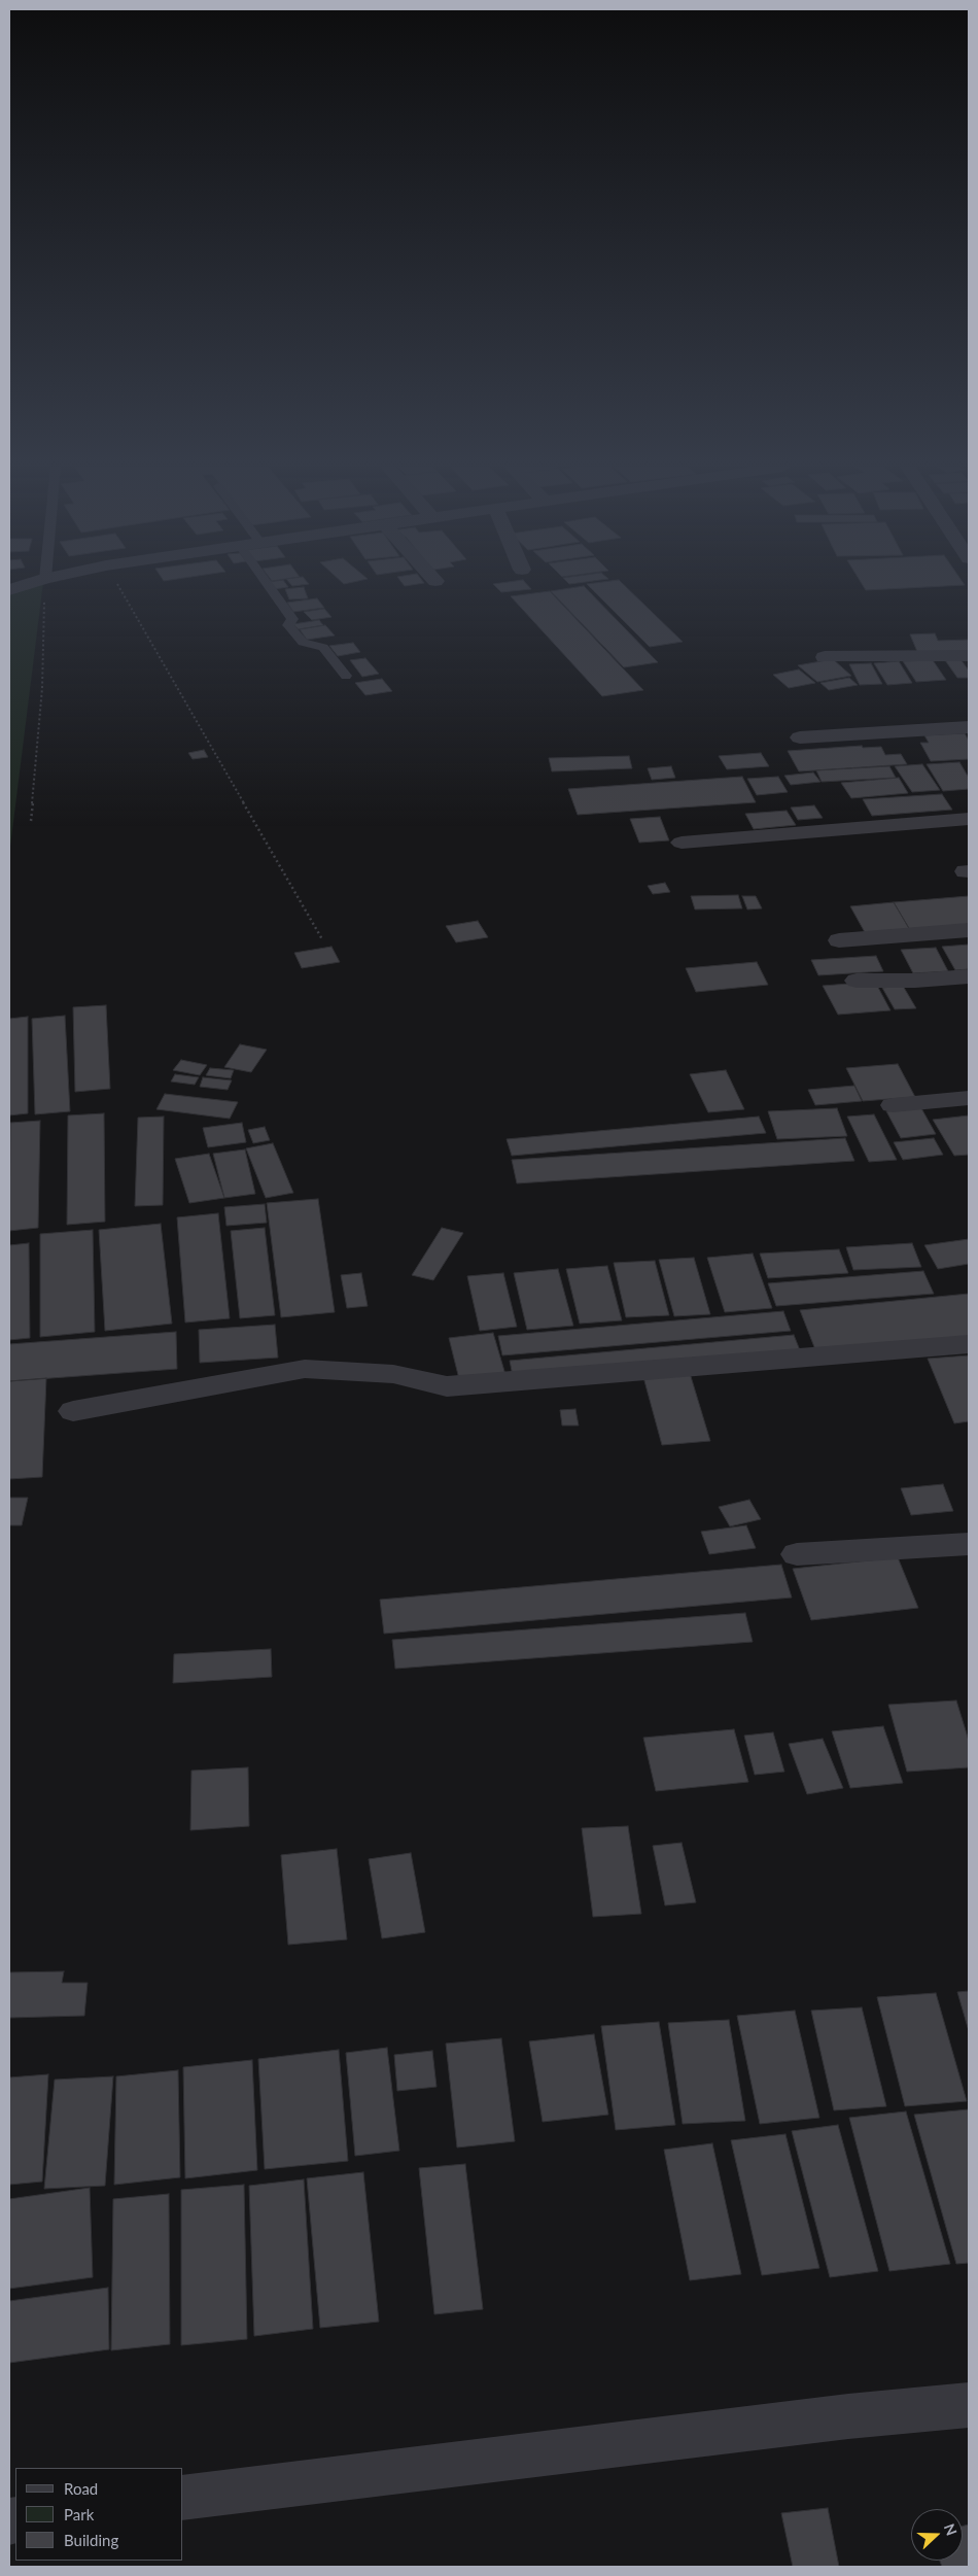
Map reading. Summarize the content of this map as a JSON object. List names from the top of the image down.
{
  "legend": ["Road", "Park", "Building"],
  "north": "right"
}
